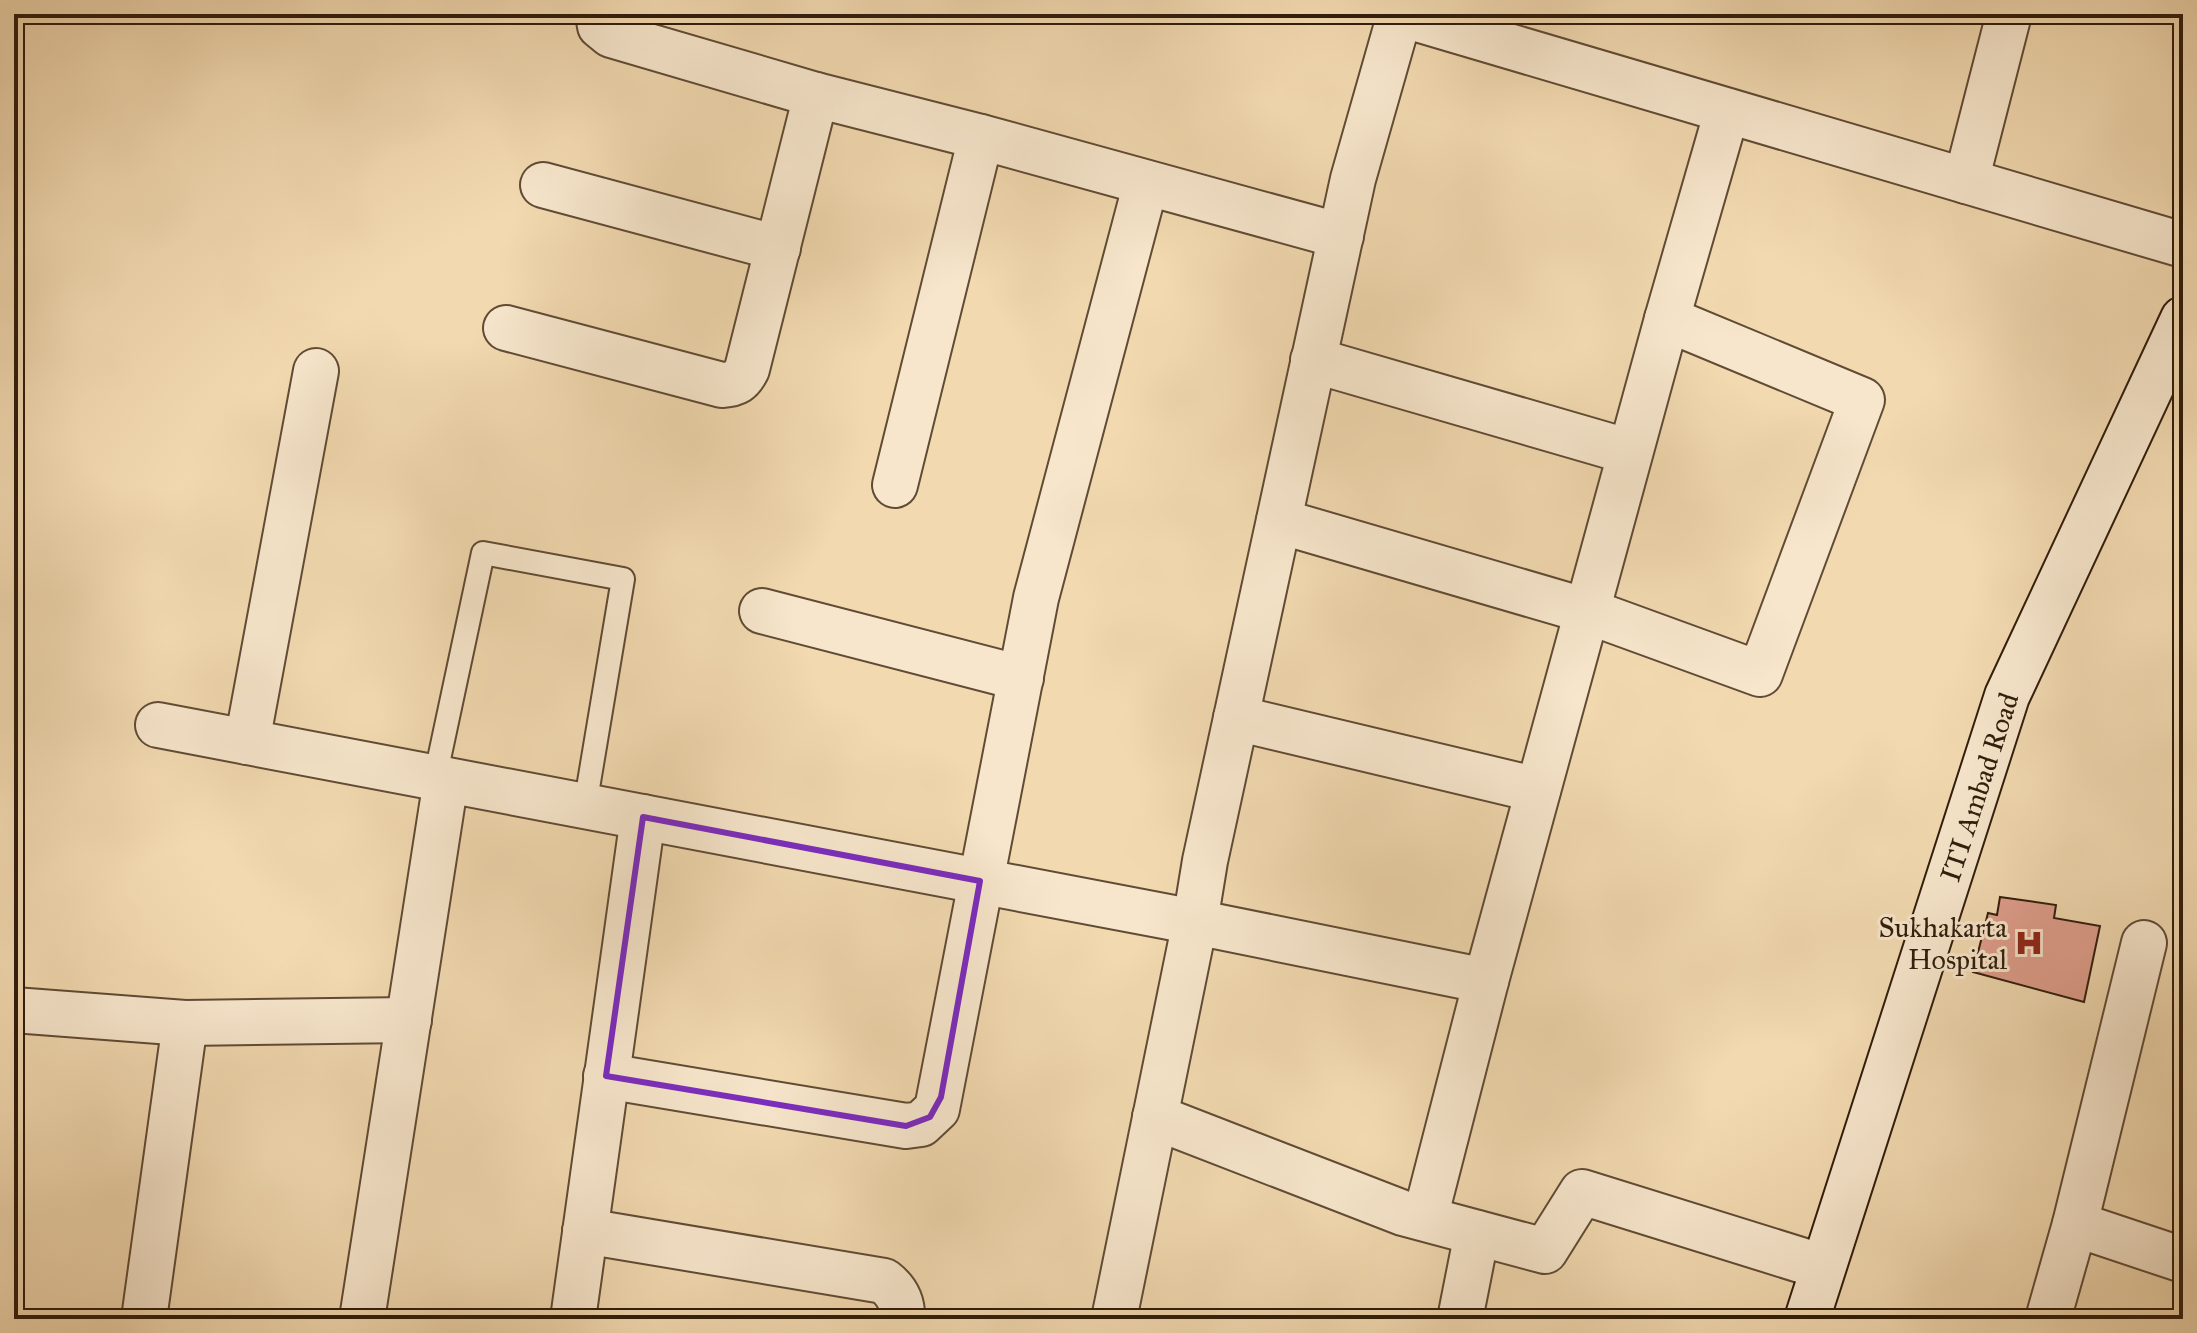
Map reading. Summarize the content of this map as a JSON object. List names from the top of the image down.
{
  "streets": {
    "street": ["ITI Ambad Road"]
  },
  "places": {
    "hospital": ["Sukhakarta Hospital"]
  }
}
